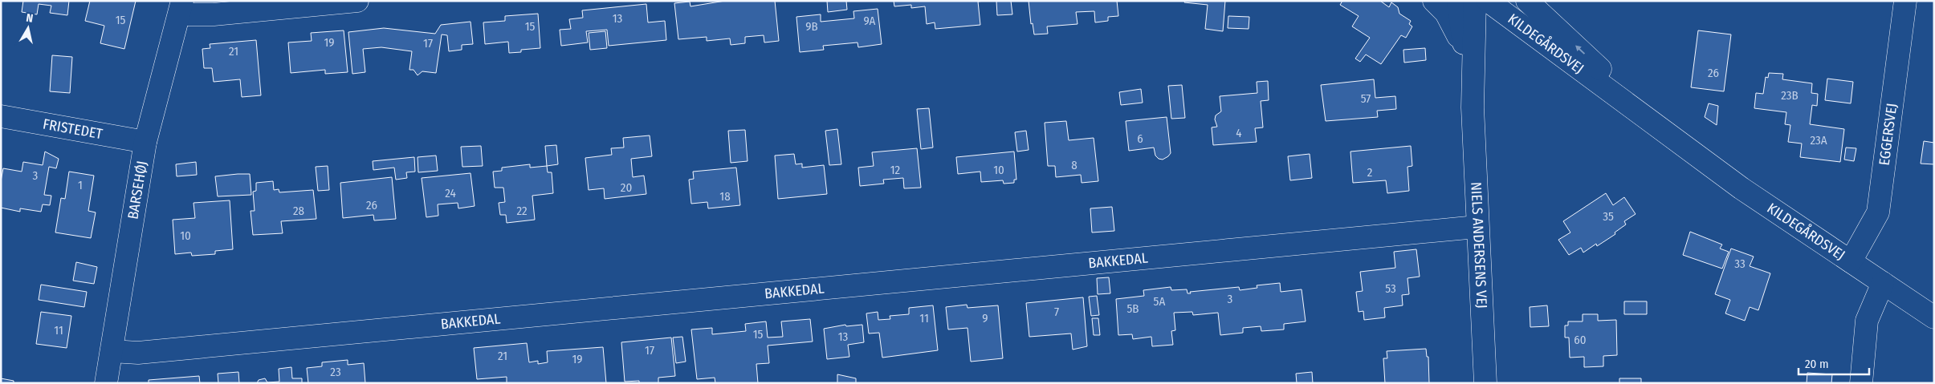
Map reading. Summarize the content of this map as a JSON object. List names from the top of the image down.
{
  "streets": {
    "street": [
      "KILDEGÅRDSVEJ",
      "FRISTEDET",
      "EGGERSVEJ",
      "BARSEHØJ",
      "NIELS ANDERSENS VEJ",
      "BAKKEDAL"
    ]
  },
  "crossings": [
    ["KILDEGÅRDSVEJ", "EGGERSVEJ"],
    ["FRISTEDET", "BARSEHØJ"],
    ["BARSEHØJ", "BAKKEDAL"],
    ["NIELS ANDERSENS VEJ", "BAKKEDAL"]
  ],
  "house_numbers": [
    "13",
    "15",
    "9A",
    "15",
    "9B",
    "19",
    "17",
    "21",
    "26",
    "23B",
    "57",
    "4",
    "6",
    "23A",
    "8",
    "12",
    "10",
    "2",
    "3",
    "1",
    "20",
    "24",
    "18",
    "26",
    "28",
    "22",
    "35",
    "10",
    "33",
    "53",
    "3",
    "5A",
    "5B",
    "7",
    "11",
    "9",
    "11",
    "15",
    "13",
    "60",
    "17",
    "21",
    "19",
    "23"
  ],
  "scale_bar": "20 m",
  "north": "top"
}
